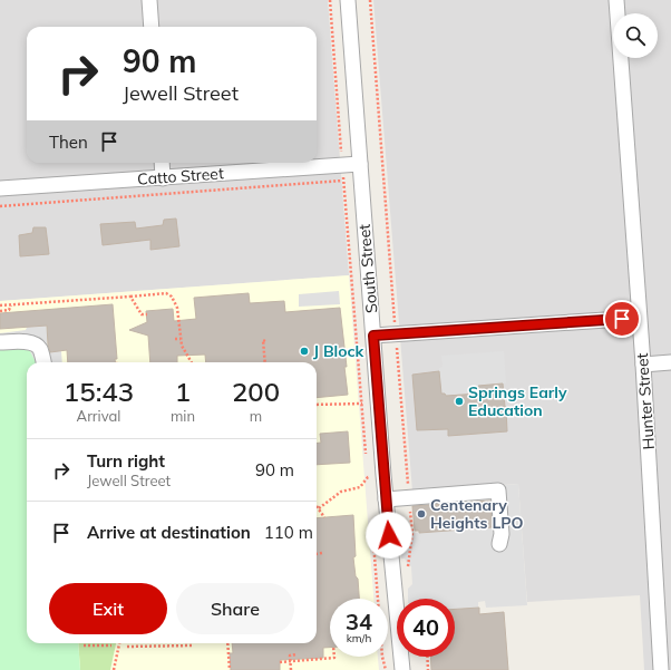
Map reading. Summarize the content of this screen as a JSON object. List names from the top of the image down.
{
  "streets": {
    "street": ["Catto Street", "South Street", "Hunter Street"]
  },
  "crossings": [
    ["Catto Street", "South Street"]
  ],
  "places": ["J Block", "Springs Early Education", "Centenary Heights LPO"],
  "page": {
    "turn": ["90 m", "Jewell Street"],
    "then": "Then",
    "eta": [
      "15:43",
      "Arrival",
      "1",
      "min",
      "200",
      "m"
    ],
    "list": [
      {
        "name": "Turn right",
        "note": "Jewell Street",
        "value": "90 m"
      },
      {
        "name": "Arrive at destination",
        "value": "110 m"
      }
    ],
    "buttons": ["Exit", "Share"],
    "speed": "34 km/h",
    "limit": "40"
  }
}
